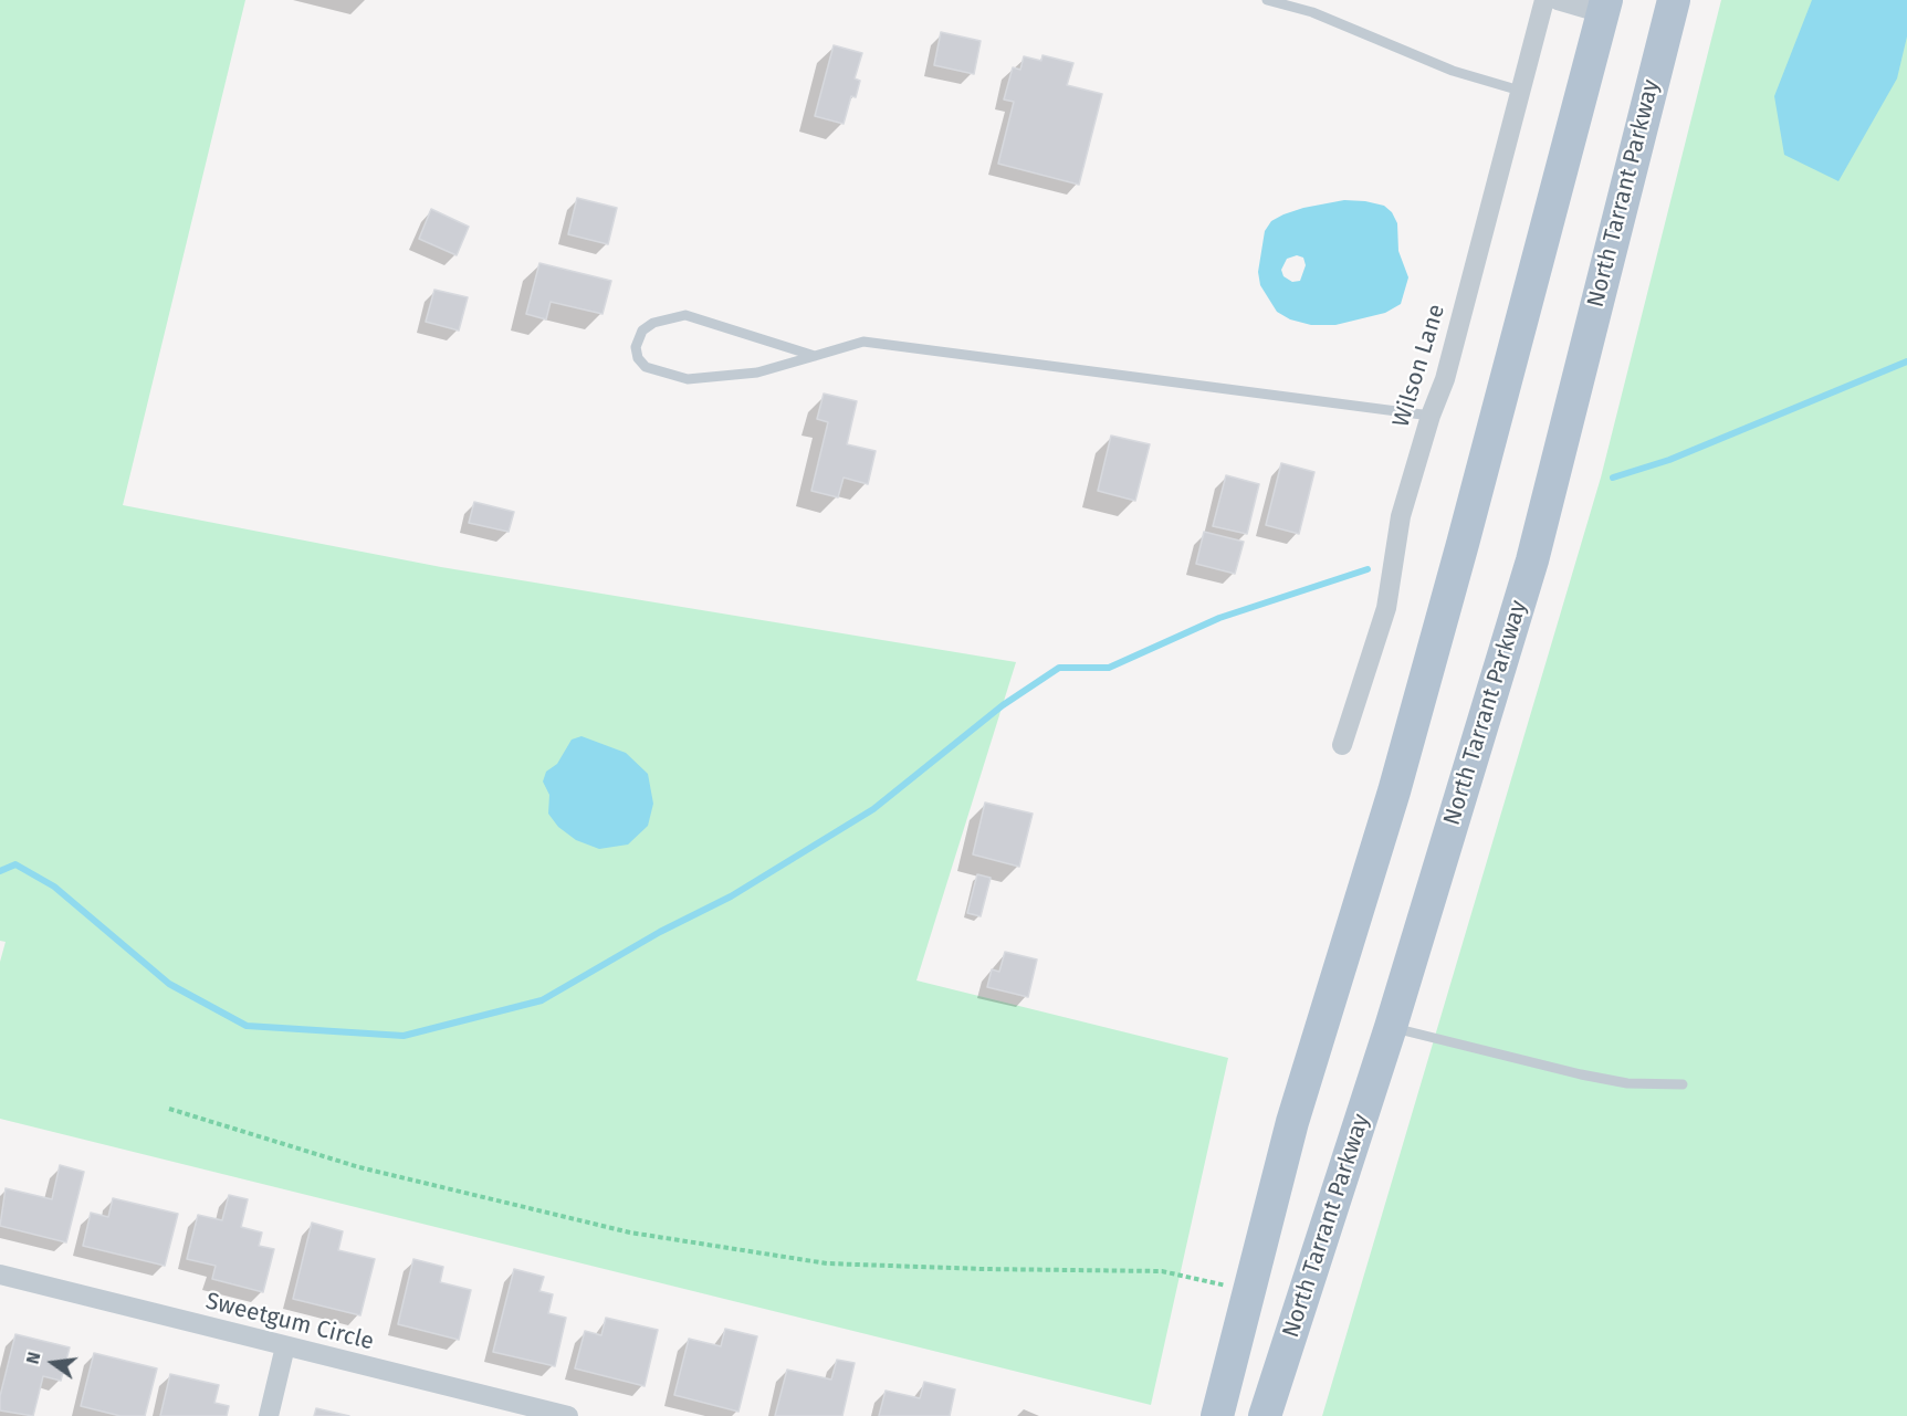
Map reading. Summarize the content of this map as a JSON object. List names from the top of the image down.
{
  "streets": {
    "main road": ["North Tarrant Parkway"],
    "street": ["Wilson Lane", "Sweetgum Circle"]
  },
  "north": "left"
}
